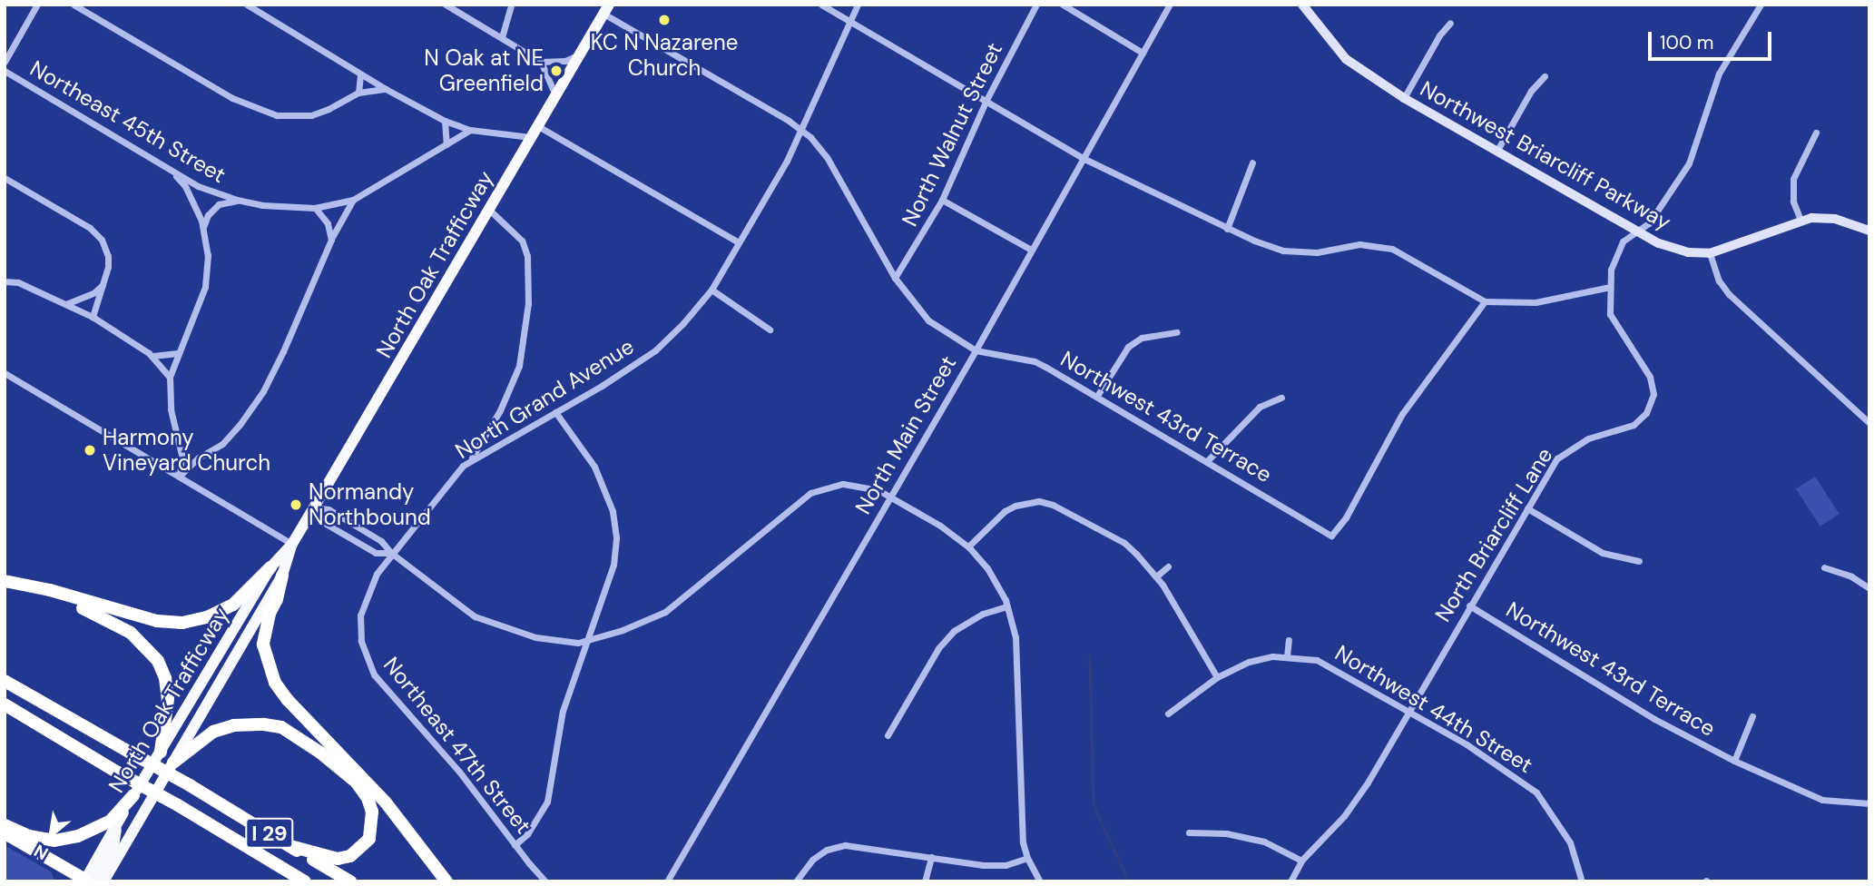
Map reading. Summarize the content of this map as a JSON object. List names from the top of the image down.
{
  "streets": {
    "highway": ["I 29"],
    "main road": ["Northwest Briarcliff Parkway", "North Oak Trafficway"],
    "street": [
      "Northeast 45th Street",
      "North Walnut Street",
      "North Grand Avenue",
      "Northwest 43rd Terrace",
      "North Main Street",
      "North Briarcliff Lane",
      "Northwest 44th Street",
      "Northeast 47th Street"
    ]
  },
  "crossings": [
    ["Northwest Briarcliff Parkway", "North Briarcliff Lane"],
    ["North Grand Avenue", "Northeast 47th Street"],
    ["Northwest 43rd Terrace", "North Main Street"],
    ["Northwest 43rd Terrace", "North Briarcliff Lane"],
    ["North Briarcliff Lane", "Northwest 44th Street"]
  ],
  "places": [
    "KC N Nazarene Church",
    "N Oak at NE Greenfield",
    "Harmony Vineyard Church",
    "Normandy Northbound"
  ],
  "scale_bar": "100 m",
  "north": "bottom left"
}
